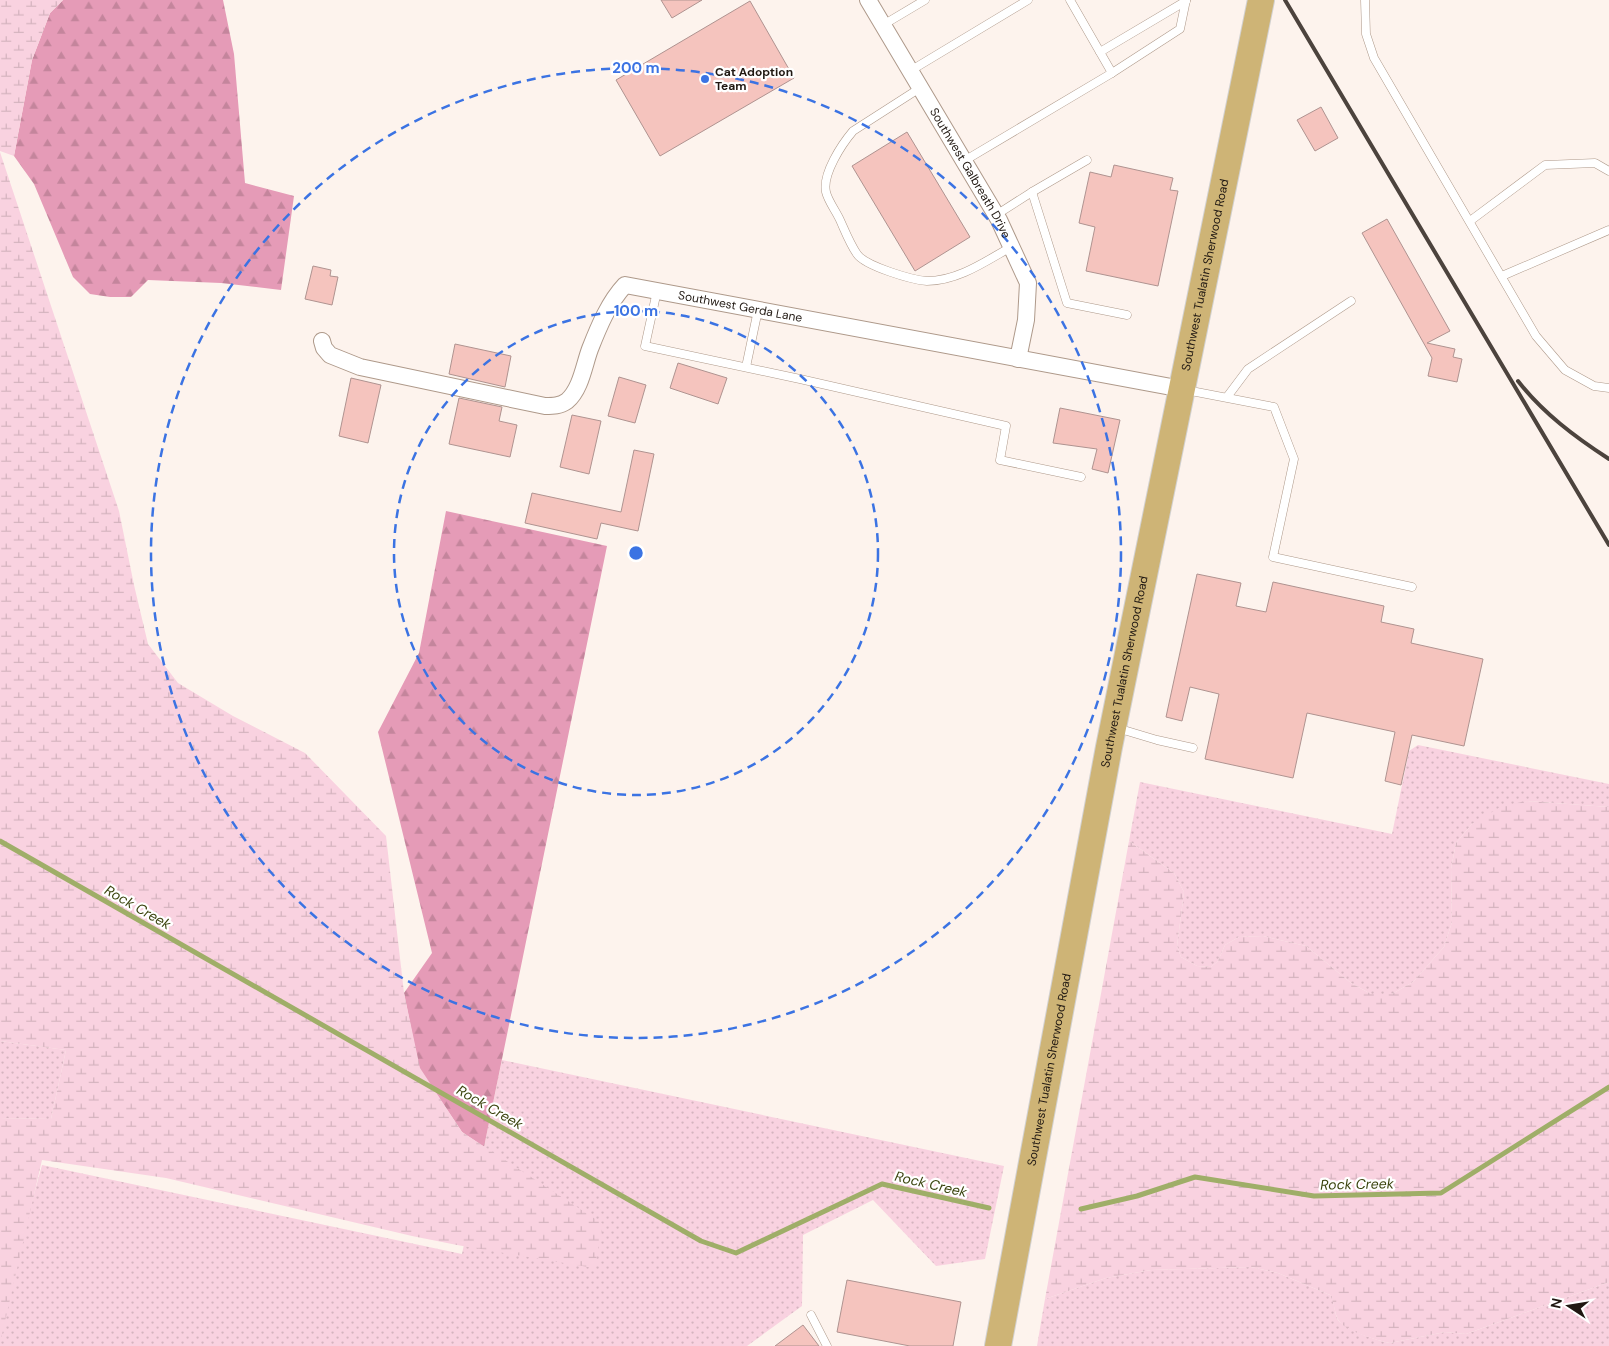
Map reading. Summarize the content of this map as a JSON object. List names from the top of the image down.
{
  "streets": {
    "highway": ["Southwest Tualatin Sherwood Road"],
    "street": ["Southwest Galbreath Drive", "Southwest Gerda Lane"]
  },
  "crossings": [
    ["Southwest Galbreath Drive", "Southwest Gerda Lane"],
    ["Southwest Tualatin Sherwood Road", "Southwest Gerda Lane"]
  ],
  "water": ["Rock Creek"],
  "places": ["Cat Adoption Team"],
  "north": "left",
  "rings": ["200 m", "100 m"]
}
